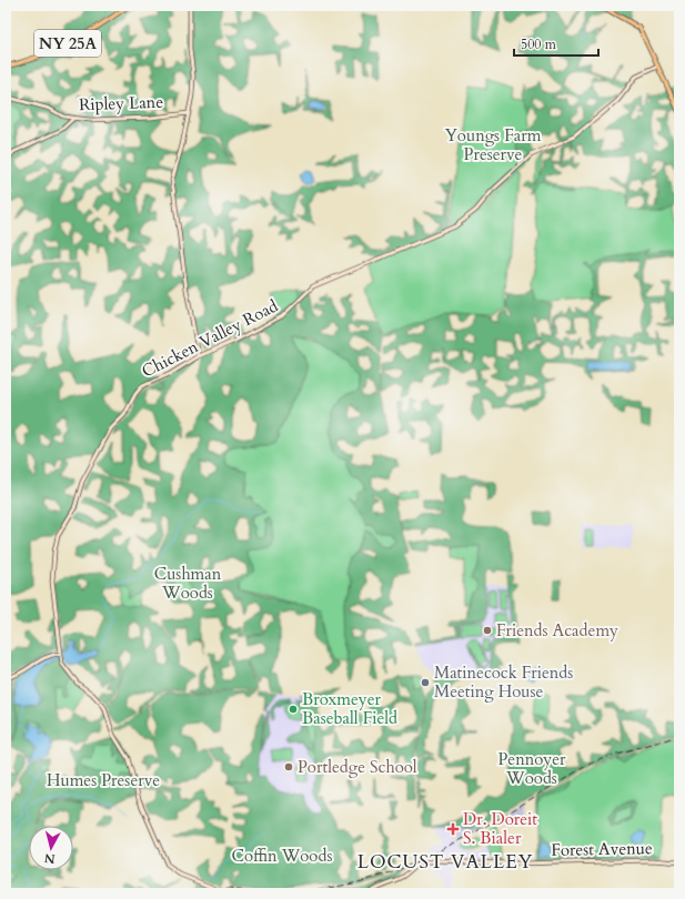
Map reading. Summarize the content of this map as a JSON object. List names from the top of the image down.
{
  "streets": {
    "main road": [
      "NY 25A",
      "Ripley Lane",
      "Chicken Valley Road",
      "Forest Avenue"
    ]
  },
  "districts": ["LOCUST VALLEY"],
  "parks": [
    "Youngs Farm Preserve",
    "Cushman Woods",
    "Pennoyer Woods",
    "Humes Preserve",
    "Coffin Woods"
  ],
  "places": {
    "other": [
      "Friends Academy",
      "Matinecock Friends Meeting House",
      "Broxmeyer Baseball Field",
      "Portledge School"
    ],
    "health": ["Dr. Doreit S. Bialer"]
  },
  "scale_bar": "500 m",
  "north": "bottom"
}
